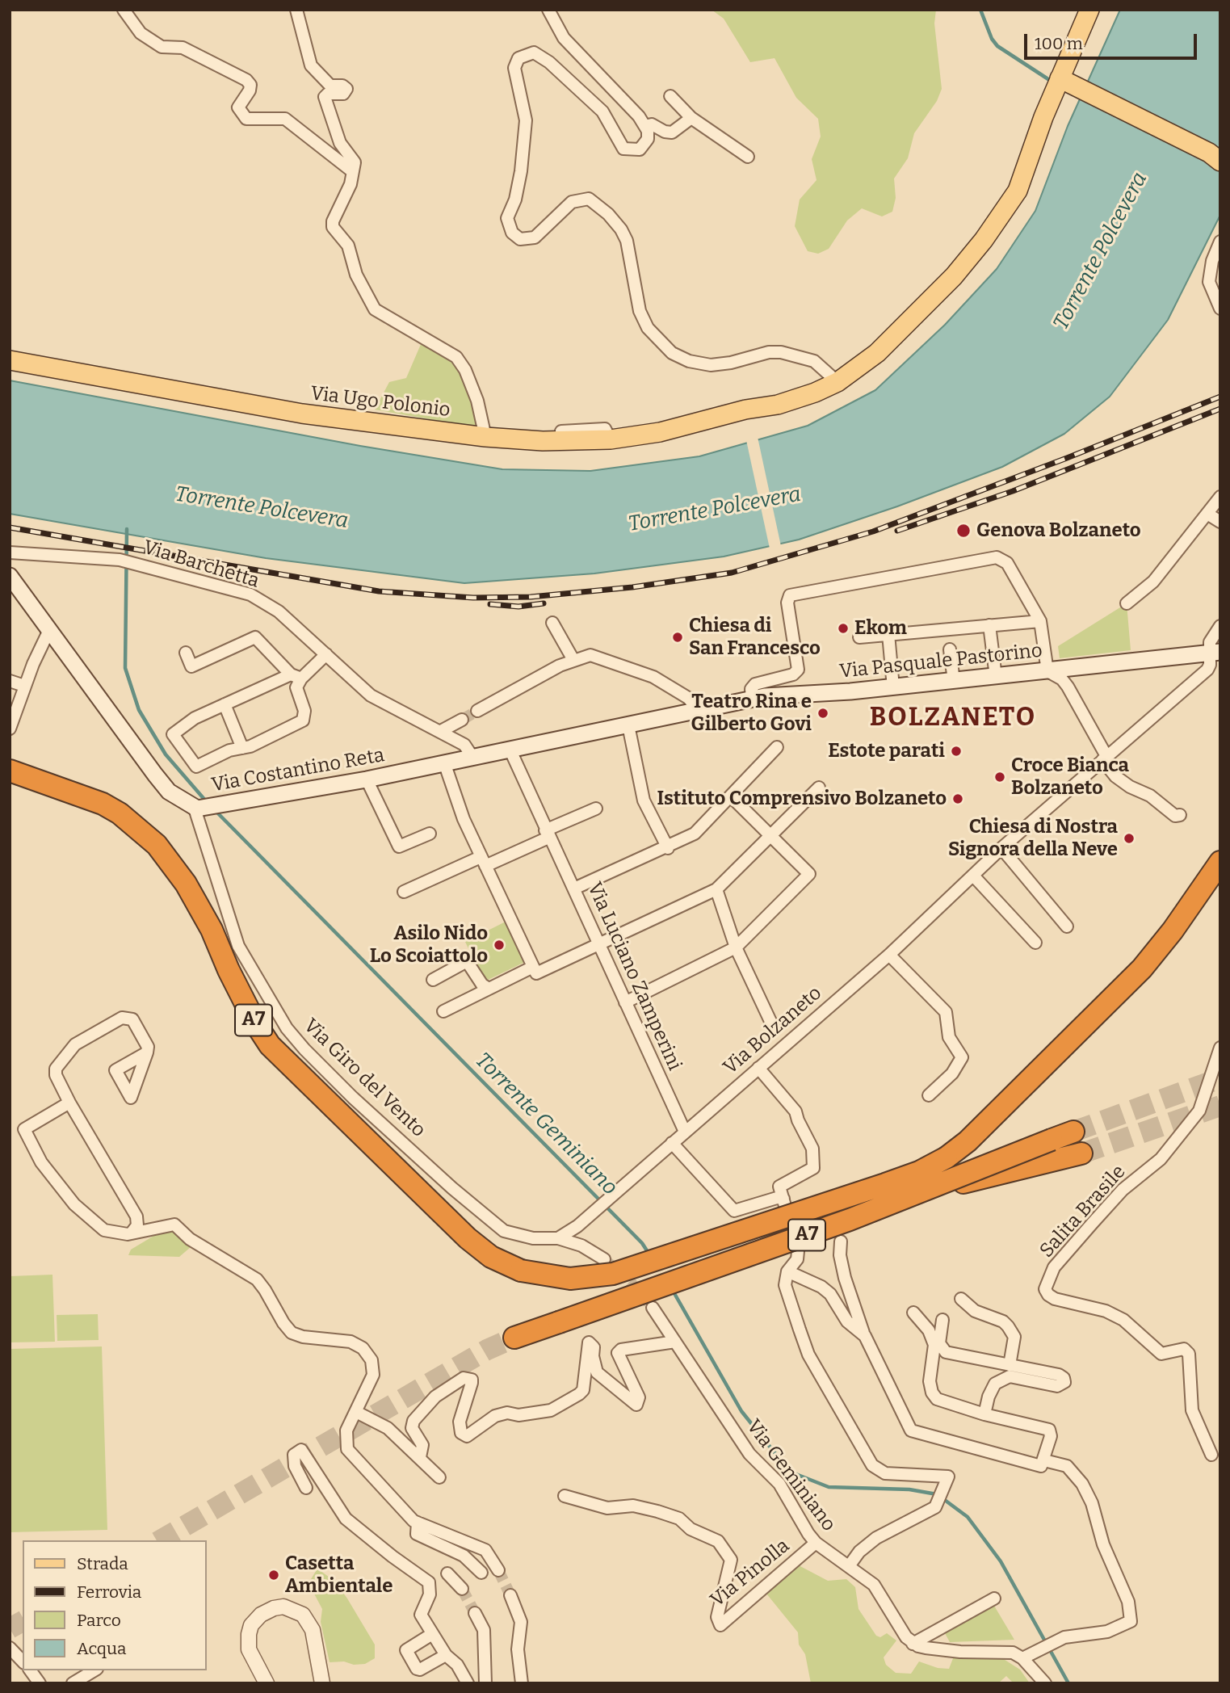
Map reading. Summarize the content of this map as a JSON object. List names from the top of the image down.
{
  "streets": {
    "highway": ["A7"],
    "main road": ["Via Ugo Polonio", "Via Pasquale Pastorino", "Via Costantino Reta"],
    "street": [
      "Via Barchetta",
      "Via Luciano Zamperini",
      "Via Bolzaneto",
      "Via Giro del Vento",
      "Salita Brasile",
      "Via Geminiano",
      "Via Pinolla"
    ]
  },
  "crossings": [
    ["Via Barchetta", "Via Costantino Reta"],
    ["Via Pasquale Pastorino", "Via Costantino Reta"],
    ["Via Pasquale Pastorino", "Via Bolzaneto"],
    ["Via Costantino Reta", "Via Luciano Zamperini"],
    ["Via Costantino Reta", "Via Giro del Vento"],
    ["Via Luciano Zamperini", "Via Bolzaneto"],
    ["Via Bolzaneto", "Via Giro del Vento"],
    ["Via Geminiano", "Via Pinolla"]
  ],
  "districts": ["BOLZANETO"],
  "water": ["Torrente Polcevera", "Torrente Geminiano"],
  "places": [
    "Genova Bolzaneto",
    "Ekom",
    "Chiesa di San Francesco",
    "Teatro Rina e Gilberto Govi",
    "Estote parati",
    "Croce Bianca Bolzaneto",
    "Istituto Comprensivo Bolzaneto",
    "Chiesa di Nostra Signora della Neve",
    "Asilo Nido Lo Scoiattolo",
    "Casetta Ambientale"
  ],
  "legend": [
    "Strada",
    "Ferrovia",
    "Parco",
    "Acqua"
  ],
  "scale_bar": "100 m"
}
